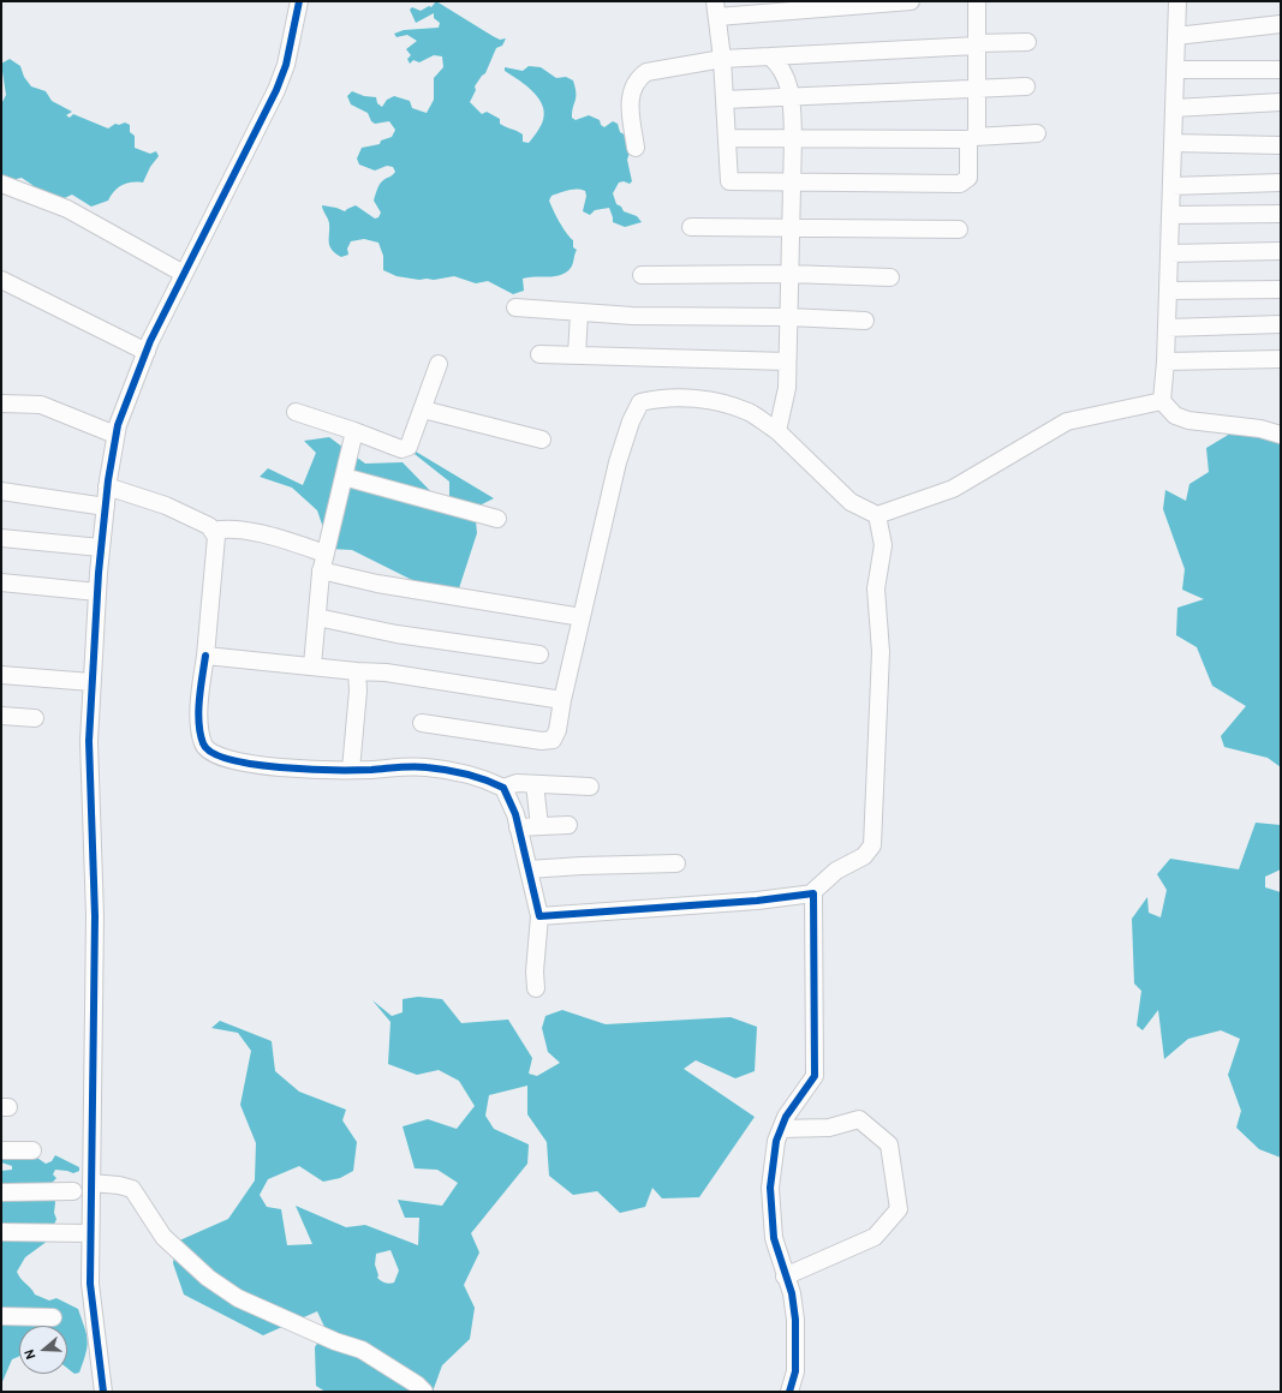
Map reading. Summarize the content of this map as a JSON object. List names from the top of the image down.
{
  "north": "left"
}
